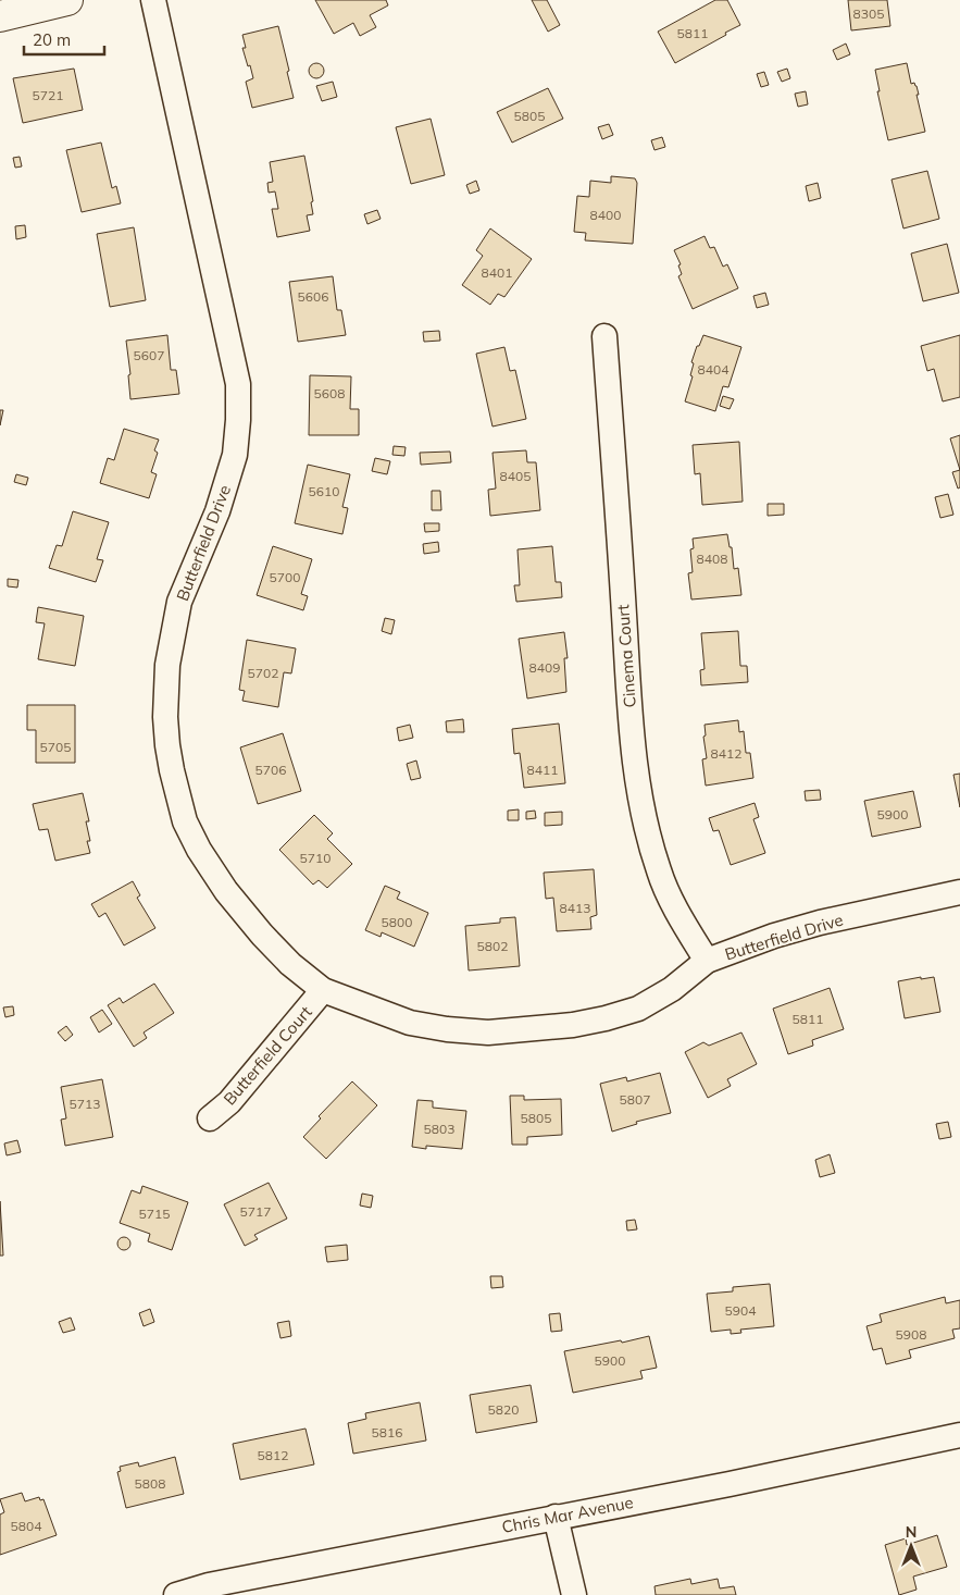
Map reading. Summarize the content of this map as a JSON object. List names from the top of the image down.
{
  "streets": {
    "street": [
      "Butterfield Drive",
      "Cinema Court",
      "Butterfield Court",
      "Chris Mar Avenue"
    ]
  },
  "crossings": [
    ["Butterfield Drive", "Cinema Court"],
    ["Butterfield Drive", "Butterfield Court"]
  ],
  "house_numbers": [
    "8305",
    "5811",
    "5721",
    "5805",
    "8400",
    "8401",
    "5606",
    "5607",
    "8404",
    "5608",
    "8405",
    "5610",
    "8408",
    "5700",
    "8409",
    "5702",
    "5705",
    "8412",
    "5706",
    "8411",
    "5900",
    "5710",
    "8413",
    "5800",
    "5802",
    "5811",
    "5807",
    "5713",
    "5805",
    "5803",
    "5717",
    "5715",
    "5904",
    "5908",
    "5900",
    "5820",
    "5816",
    "5812",
    "5808",
    "5804"
  ],
  "scale_bar": "20 m",
  "north": "top"
}
